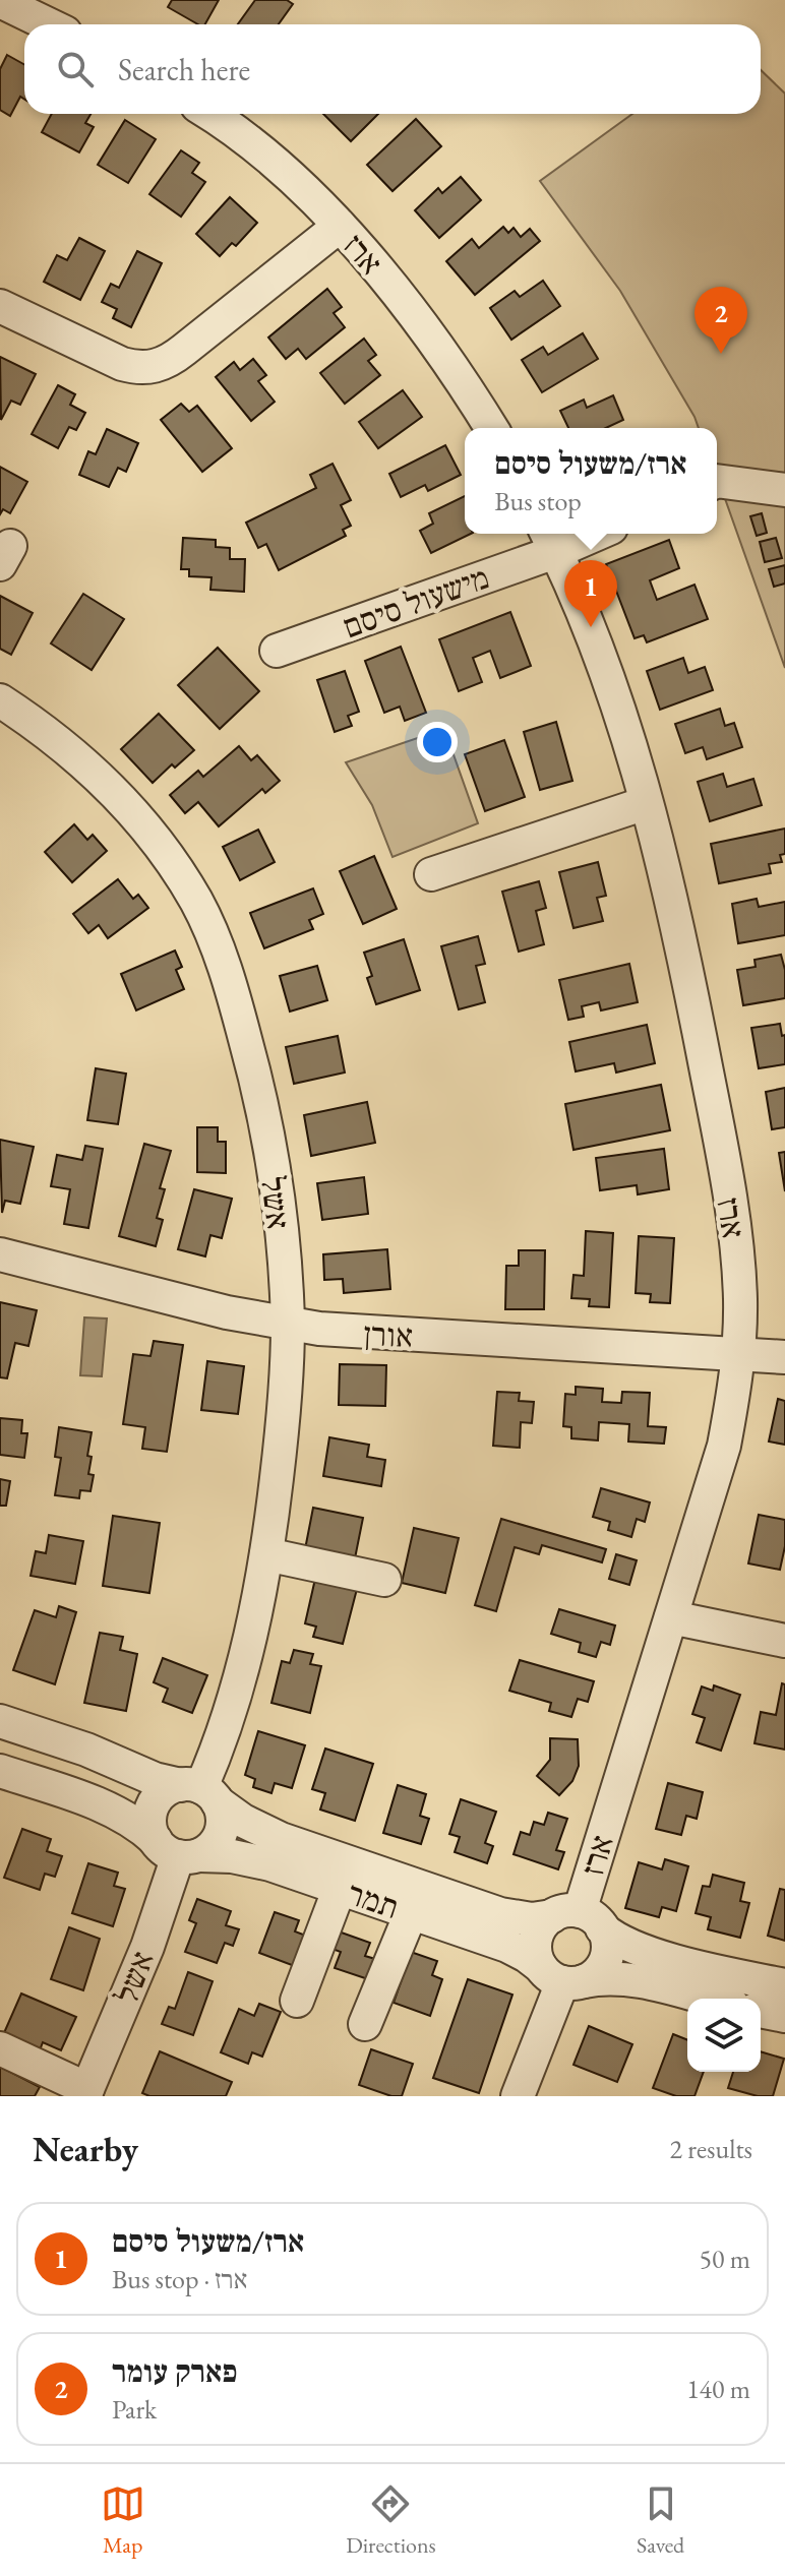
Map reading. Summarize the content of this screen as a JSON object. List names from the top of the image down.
{
  "streets": {
    "street": [
      "ארז",
      "מישעול סיסם",
      "אשל",
      "אורן",
      "תמר"
    ]
  },
  "crossings": [
    ["ארז", "מישעול סיסם"],
    ["ארז", "אורן"],
    ["ארז", "תמר"],
    ["אשל", "אורן"],
    ["אשל", "תמר"]
  ],
  "page": {
    "search": "Search here",
    "pins": ["2", "1"],
    "popup": ["ארז/משעול סיסם", "Bus stop"],
    "heading": ["Nearby", "2 results"],
    "list": [
      {
        "mark": "1",
        "name": "ארז/משעול סיסם",
        "note": "Bus stop · ארז",
        "value": "50 m"
      },
      {
        "mark": "2",
        "name": "פארק עומר",
        "note": "Park",
        "value": "140 m"
      }
    ],
    "nav": ["Map", "Directions", "Saved"]
  }
}
